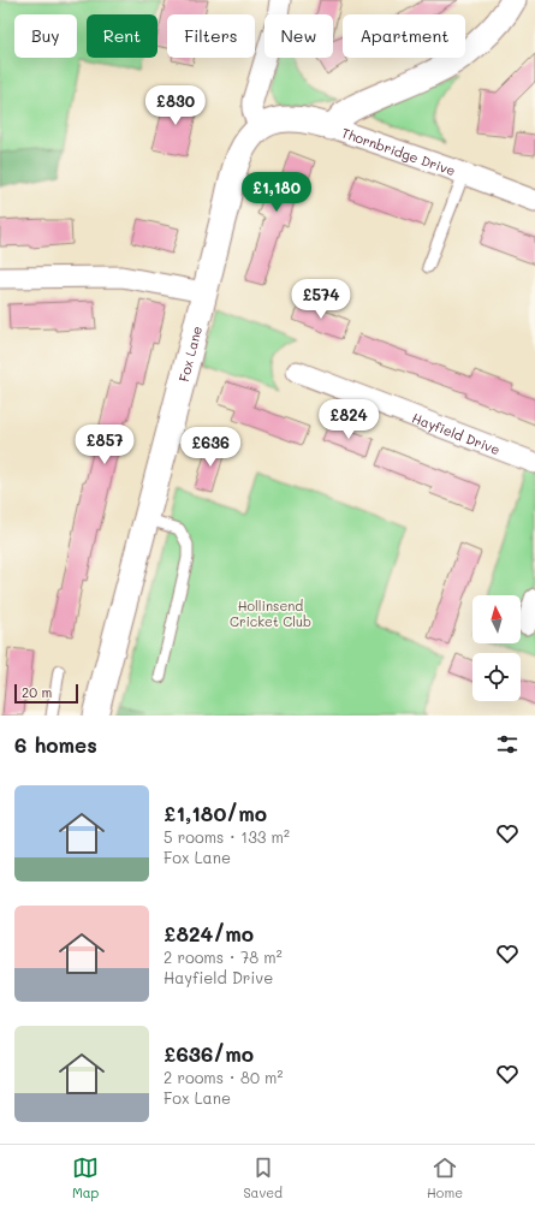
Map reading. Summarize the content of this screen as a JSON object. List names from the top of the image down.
{
  "streets": {
    "street": ["Thornbridge Drive", "Fox Lane", "Hayfield Drive"]
  },
  "crossings": [
    ["Thornbridge Drive", "Fox Lane"]
  ],
  "parks": ["Hollinsend Cricket Club"],
  "scale_bar": "20 m",
  "north": "top",
  "page": {
    "chip": [
      "Buy",
      "Rent",
      "Filters",
      "New",
      "Apartment"
    ],
    "price": [
      "£830",
      "£1,180",
      "£574",
      "£824",
      "£857",
      "£636"
    ],
    "scale": "20 m",
    "heading": "6 homes",
    "list": [
      {
        "name": "£1,180/mo",
        "note": "5 rooms · 133 m² · Fox Lane"
      },
      {
        "name": "£824/mo",
        "note": "2 rooms · 78 m² · Hayfield Drive"
      },
      {
        "name": "£636/mo",
        "note": "2 rooms · 80 m² · Fox Lane"
      }
    ],
    "tabs": ["Map", "Saved", "Home"]
  }
}
